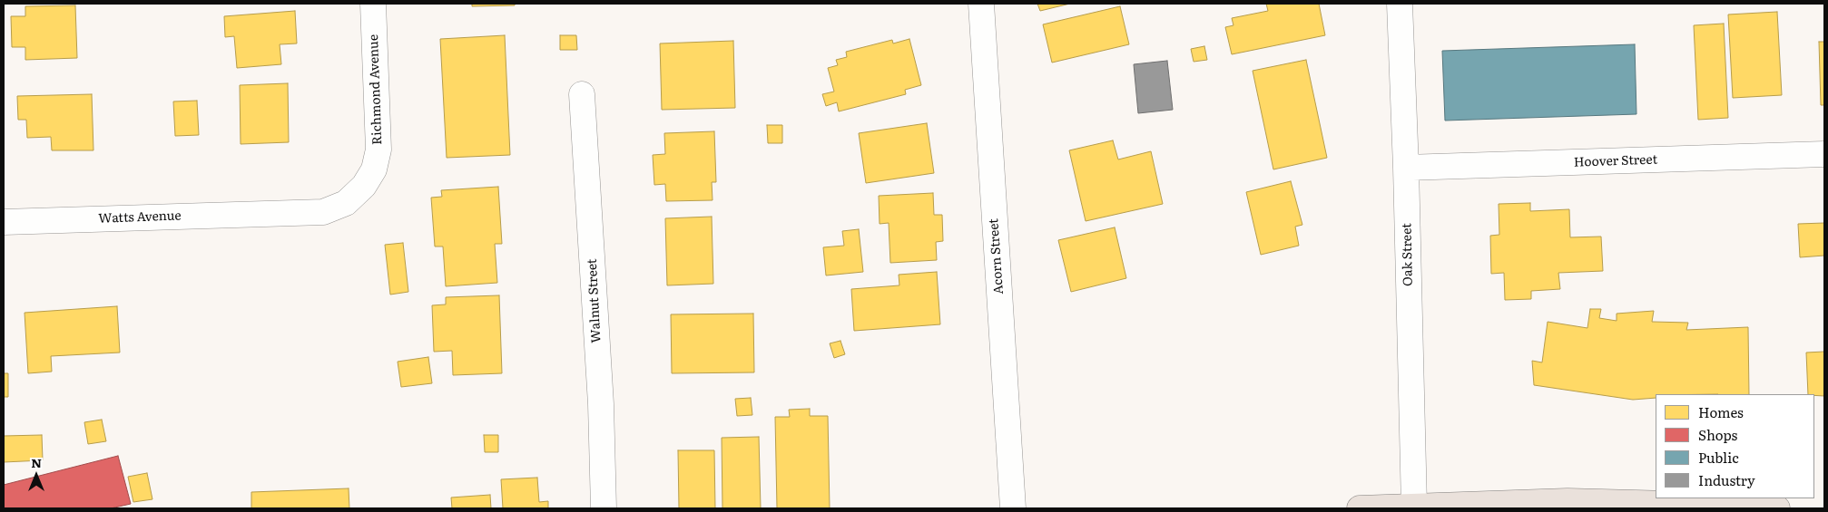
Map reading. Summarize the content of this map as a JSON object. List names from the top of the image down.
{
  "streets": {
    "street": [
      "Richmond Avenue",
      "Hoover Street",
      "Watts Avenue",
      "Oak Street",
      "Acorn Street",
      "Walnut Street"
    ]
  },
  "crossings": [
    ["Richmond Avenue", "Watts Avenue"],
    ["Hoover Street", "Oak Street"]
  ],
  "legend": [
    "Homes",
    "Shops",
    "Public",
    "Industry"
  ],
  "north": "top"
}
